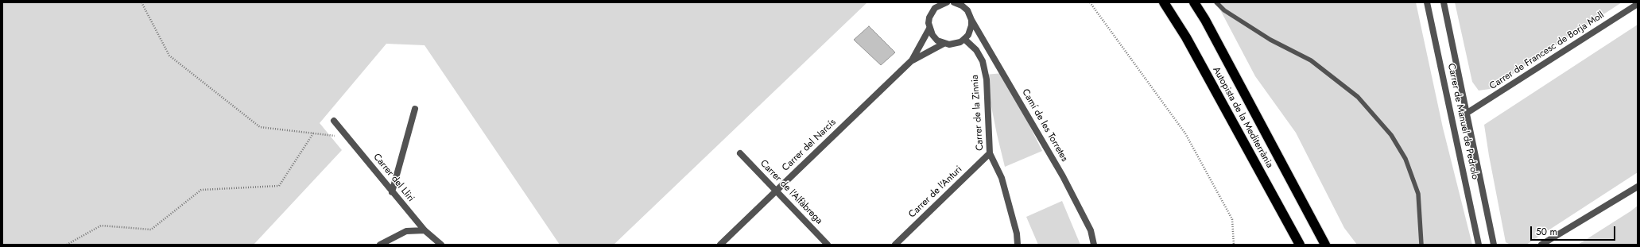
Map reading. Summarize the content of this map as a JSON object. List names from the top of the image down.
{
  "streets": {
    "highway": ["Autopista de la Mediterrània"],
    "street": [
      "Carrer de Francesc de Borja Moll",
      "Carrer de la Zinnia",
      "Carrer de Manuel de Pedrolo",
      "Camí de les Torretes",
      "Carrer del Narcís",
      "Carrer del Lliri",
      "Carrer de l'Alfàbrega",
      "Carrer de l'Anturi"
    ]
  },
  "crossings": [
    ["Carrer de Francesc de Borja Moll", "Carrer de Manuel de Pedrolo"],
    ["Carrer de la Zinnia", "Carrer de l'Anturi"],
    ["Carrer del Narcís", "Carrer de l'Alfàbrega"]
  ],
  "scale_bar": "50 m"
}
